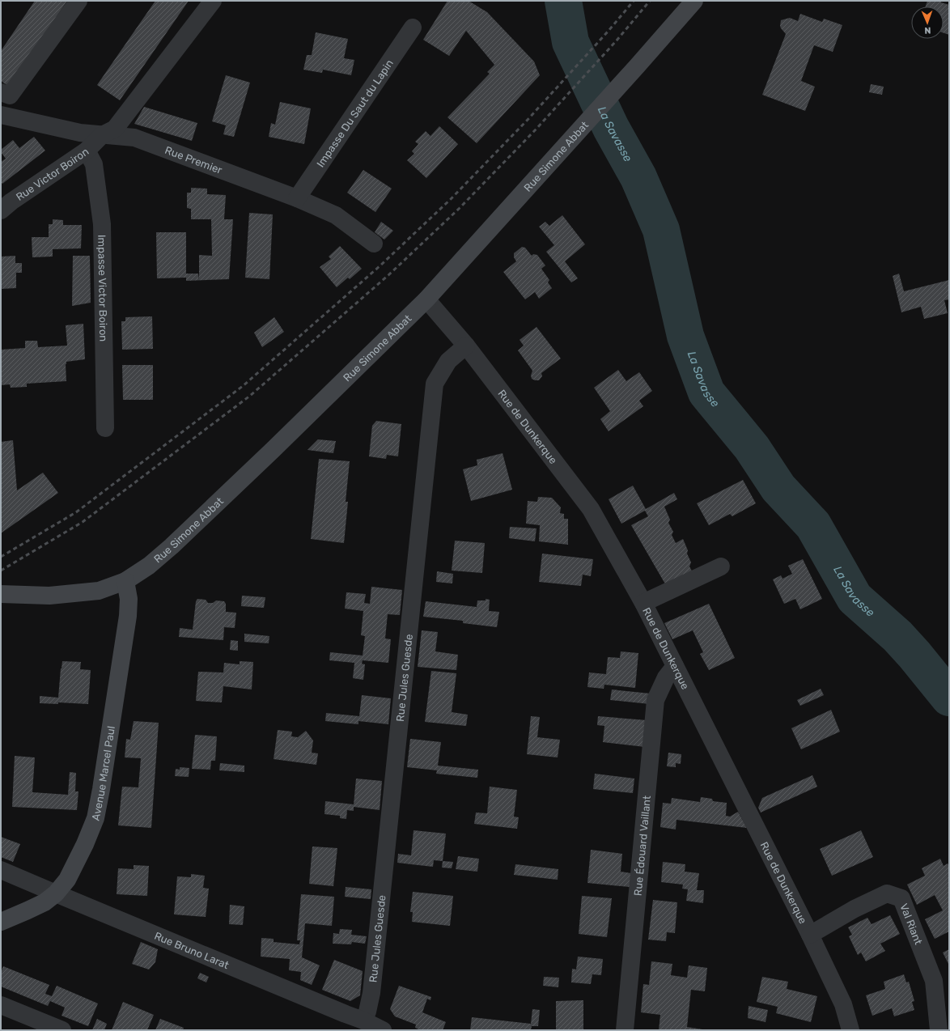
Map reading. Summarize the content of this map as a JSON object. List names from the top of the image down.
{
  "streets": {
    "main road": ["Rue Simone Abbat", "Avenue Marcel Paul"],
    "street": [
      "Impasse Du Saut du Lapin",
      "Rue Premier",
      "Rue Victor Boiron",
      "Impasse Victor Boiron",
      "Rue de Dunkerque",
      "Rue Jules Guesde",
      "Rue Édouard Vaillant",
      "Val Riant",
      "Rue Bruno Larat"
    ]
  },
  "crossings": [
    ["Impasse Du Saut du Lapin", "Rue Premier"],
    ["Rue Simone Abbat", "Rue de Dunkerque"],
    ["Rue Simone Abbat", "Avenue Marcel Paul"],
    ["Rue Premier", "Rue Victor Boiron"],
    ["Rue Victor Boiron", "Impasse Victor Boiron"],
    ["Rue de Dunkerque", "Rue Jules Guesde"],
    ["Rue de Dunkerque", "Rue Édouard Vaillant"],
    ["Rue de Dunkerque", "Val Riant"],
    ["Rue Jules Guesde", "Rue Bruno Larat"],
    ["Avenue Marcel Paul", "Rue Bruno Larat"]
  ],
  "water": ["La Savasse"],
  "north": "bottom"
}
